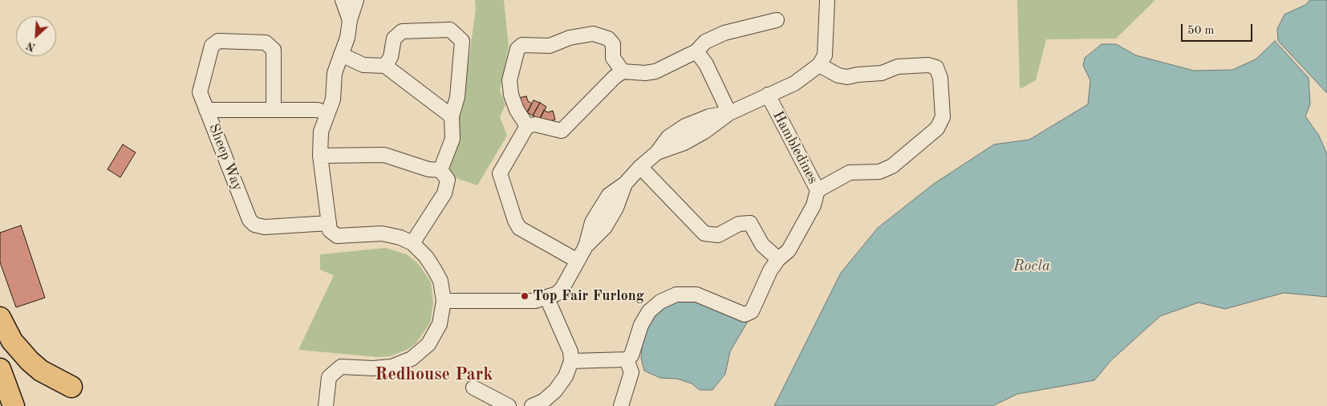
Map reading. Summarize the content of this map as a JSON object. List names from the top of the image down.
{
  "streets": {
    "street": ["Hambledines", "Sheep Way"]
  },
  "districts": ["Redhouse Park"],
  "water": ["Rocla"],
  "places": ["Top Fair Furlong"],
  "scale_bar": "50 m",
  "north": "bottom left"
}
